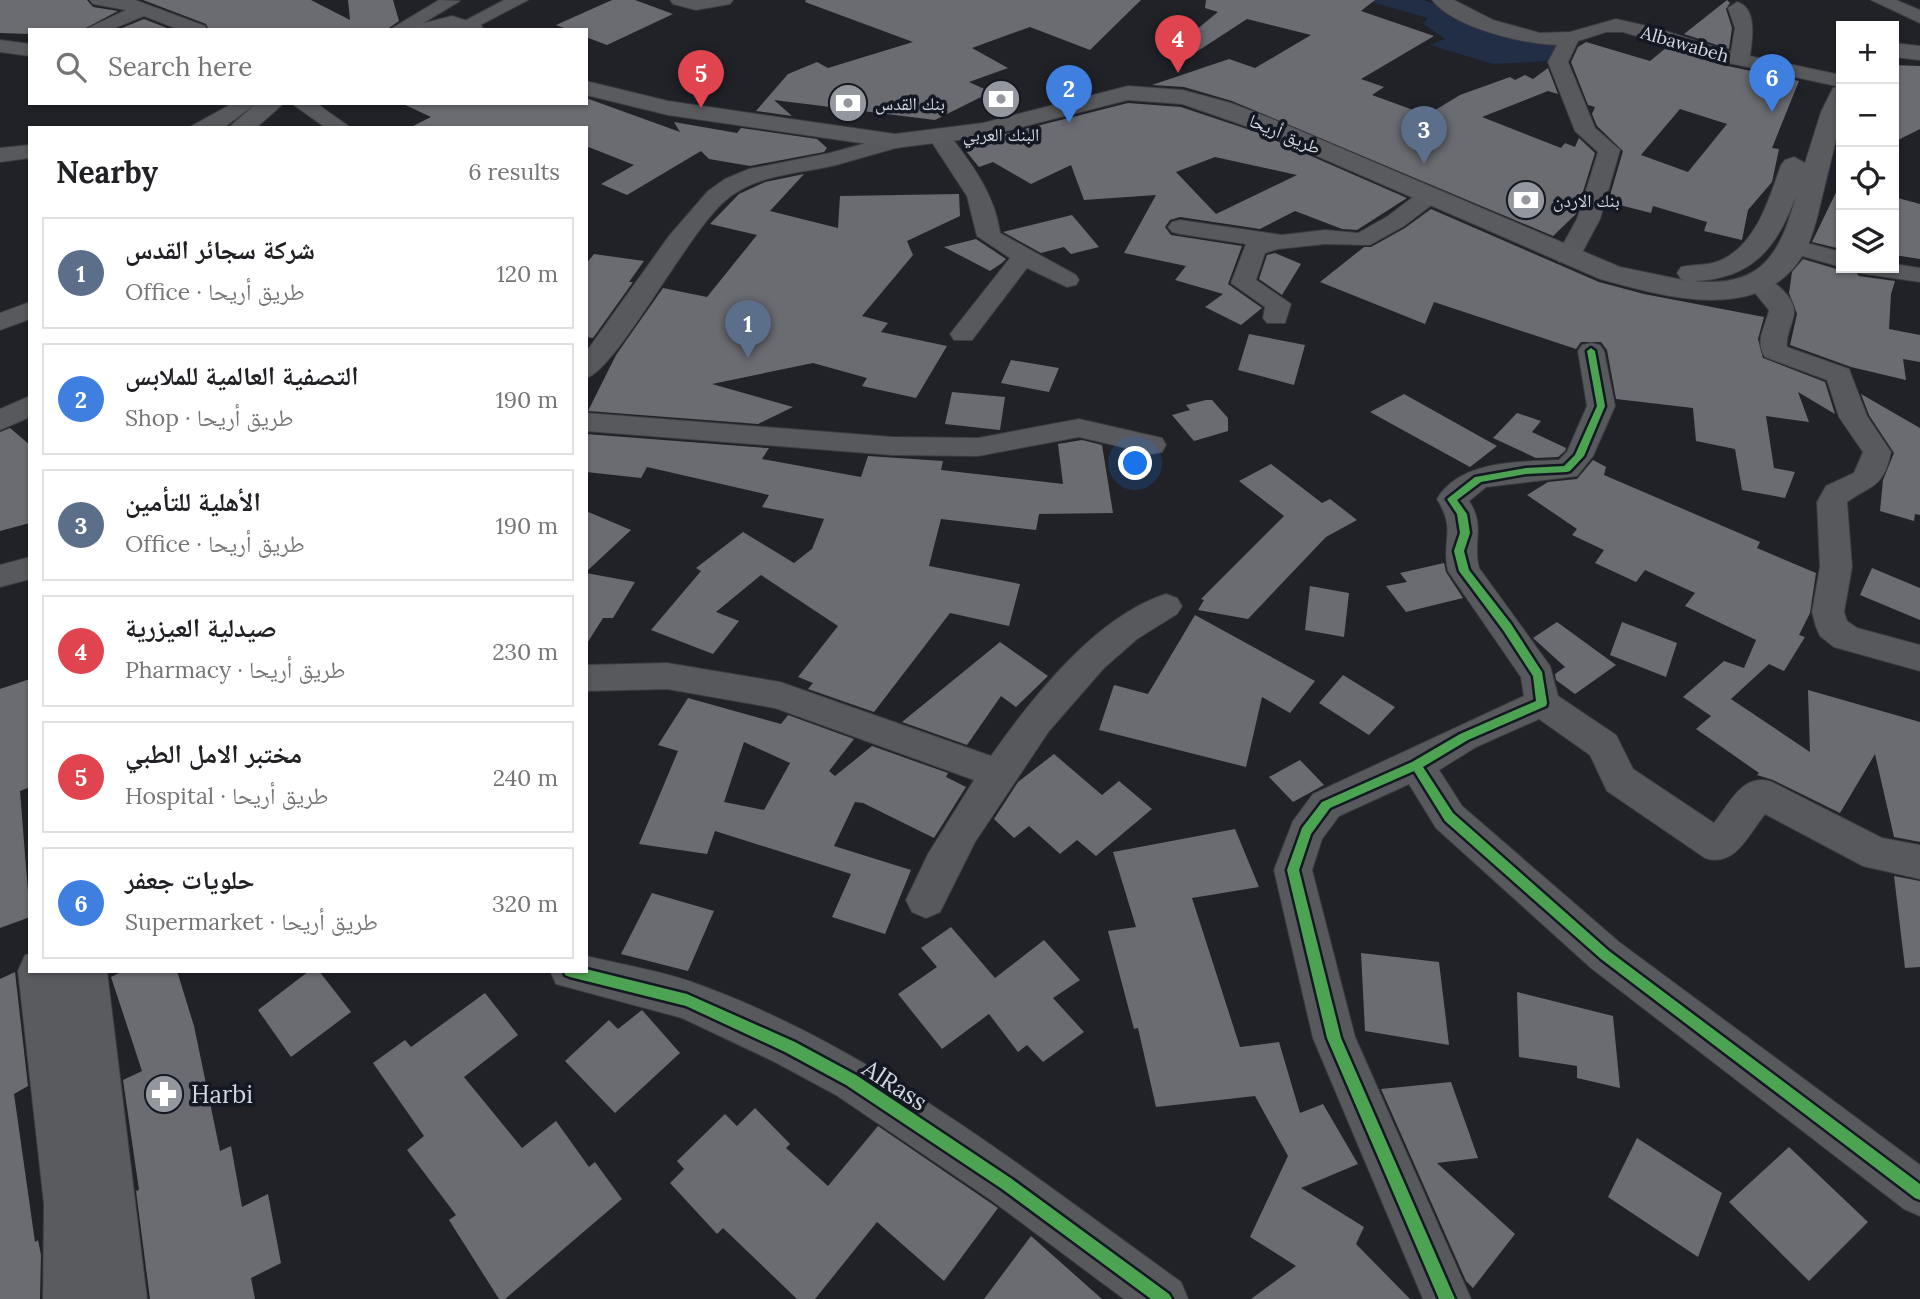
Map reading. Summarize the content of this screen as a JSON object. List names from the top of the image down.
{
  "streets": {
    "main road": ["طريق أريحا"],
    "street": ["Albawabeh", "AlRass"]
  },
  "places": {
    "bank": ["البنك العربي", "بنك القدس", "بنك الاردن"],
    "pharmacy": ["Harbi"]
  },
  "page": {
    "pins": [
      "4",
      "5",
      "6",
      "2",
      "3",
      "1"
    ],
    "map_buttons": ["+", "−"],
    "search": "Search here",
    "heading": ["Nearby", "6 results"],
    "list": [
      {
        "mark": "1",
        "name": "شركة سجائر القدس",
        "note": "Office · طريق أريحا",
        "value": "120 m"
      },
      {
        "mark": "2",
        "name": "التصفية العالمية للملابس",
        "note": "Shop · طريق أريحا",
        "value": "190 m"
      },
      {
        "mark": "3",
        "name": "الأهلية للتأمين",
        "note": "Office · طريق أريحا",
        "value": "190 m"
      },
      {
        "mark": "4",
        "name": "صيدلية العيزرية",
        "note": "Pharmacy · طريق أريحا",
        "value": "230 m"
      },
      {
        "mark": "5",
        "name": "مختبر الامل الطبي",
        "note": "Hospital · طريق أريحا",
        "value": "240 m"
      },
      {
        "mark": "6",
        "name": "حلويات جعفر",
        "note": "Supermarket · طريق أريحا",
        "value": "320 m"
      }
    ]
  }
}
